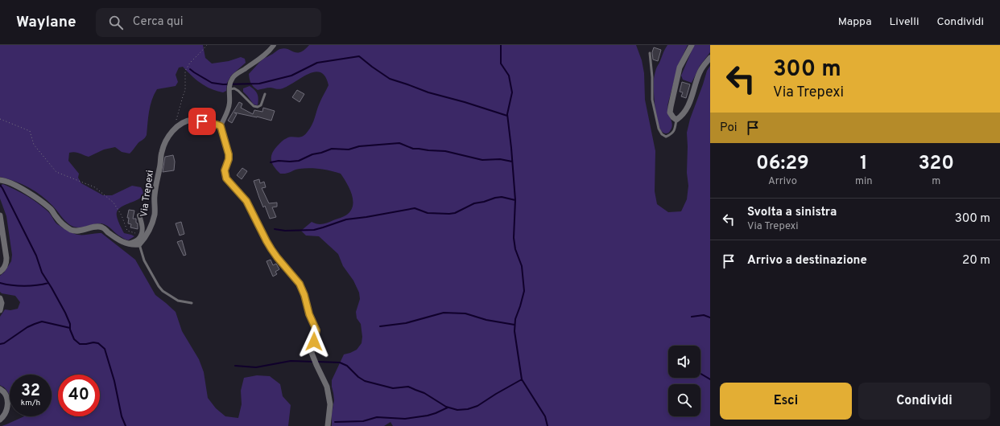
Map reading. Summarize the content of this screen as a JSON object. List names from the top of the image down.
{
  "streets": {
    "street": ["Via Trepexi"]
  },
  "page": {
    "header": "Waylane",
    "search": "Cerca qui",
    "nav": ["Mappa", "Livelli", "Condividi"],
    "turn": ["300 m", "Via Trepexi"],
    "then": "Poi",
    "eta": [
      "06:29",
      "Arrivo",
      "1",
      "min",
      "320",
      "m"
    ],
    "list": [
      {
        "name": "Svolta a sinistra",
        "note": "Via Trepexi",
        "value": "300 m"
      },
      {
        "name": "Arrivo a destinazione",
        "value": "20 m"
      }
    ],
    "speed": "32 km/h",
    "limit": "40",
    "buttons": ["Esci", "Condividi"]
  }
}
